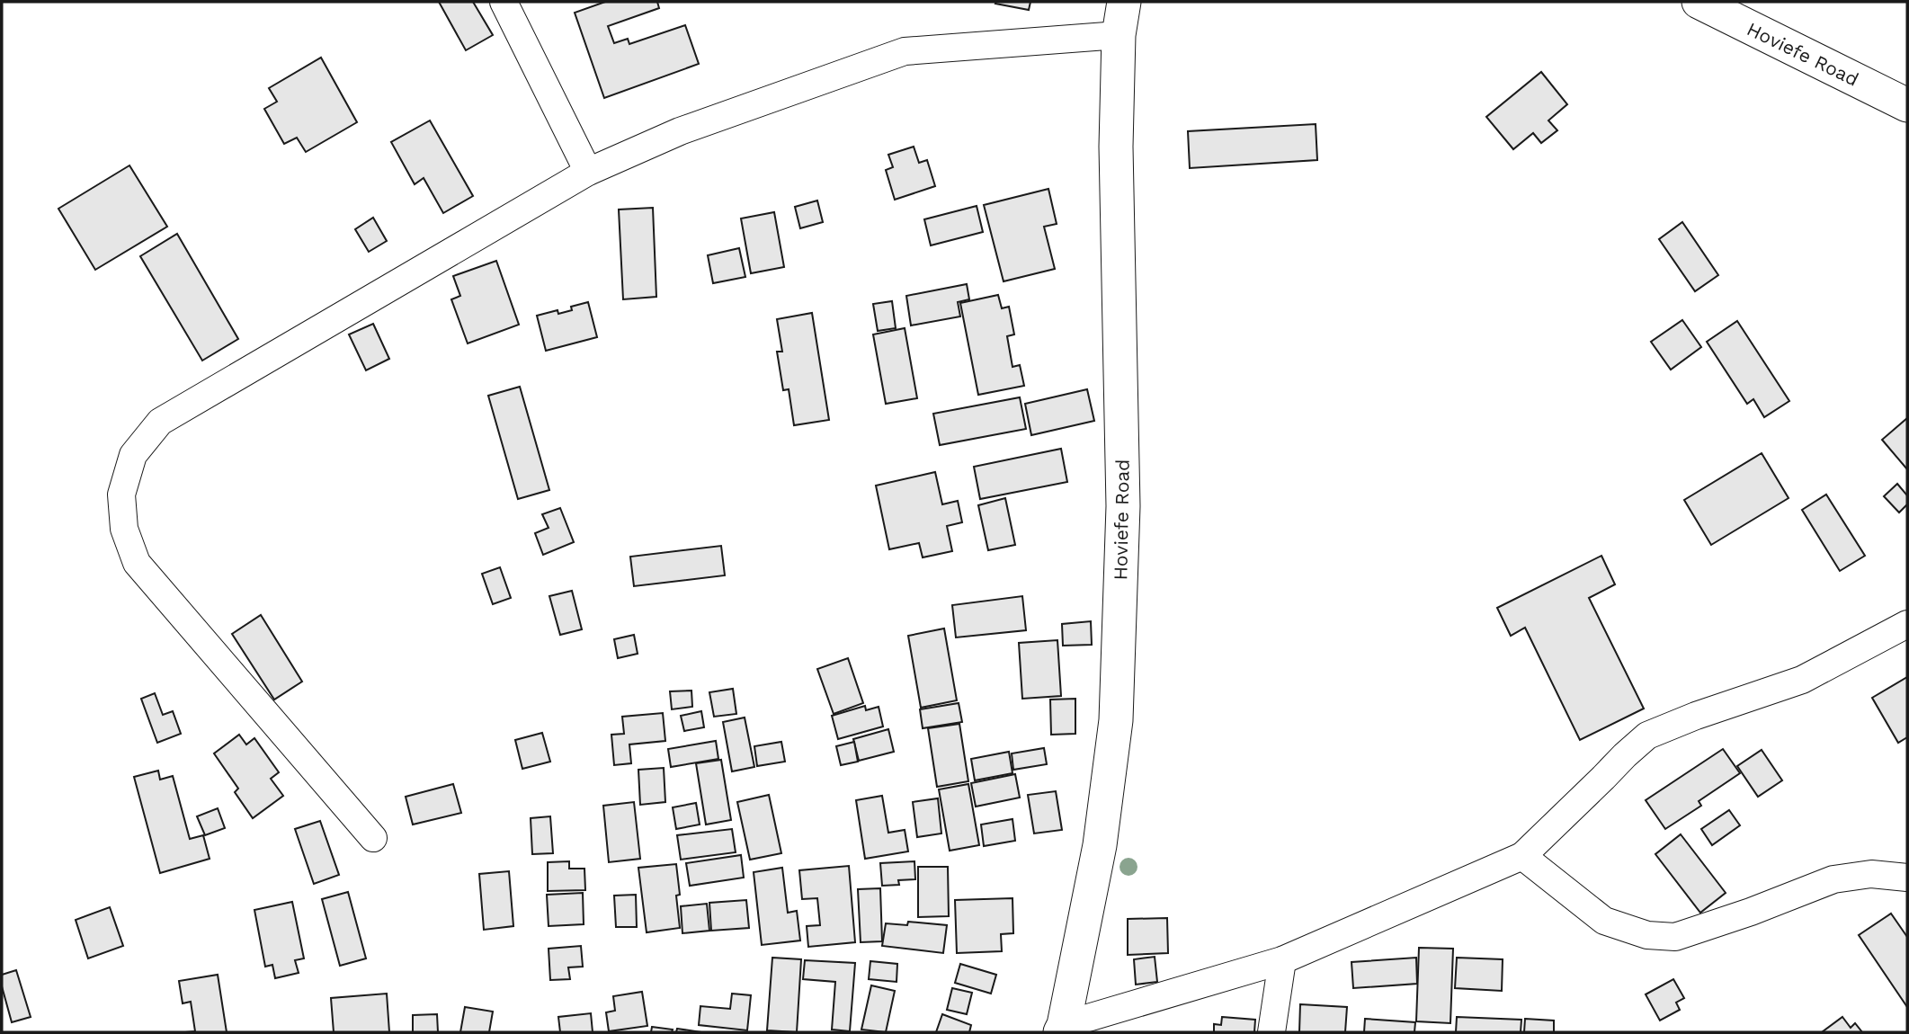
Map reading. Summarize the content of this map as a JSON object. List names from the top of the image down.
{
  "streets": {
    "street": ["Hoviefe Road"]
  }
}
